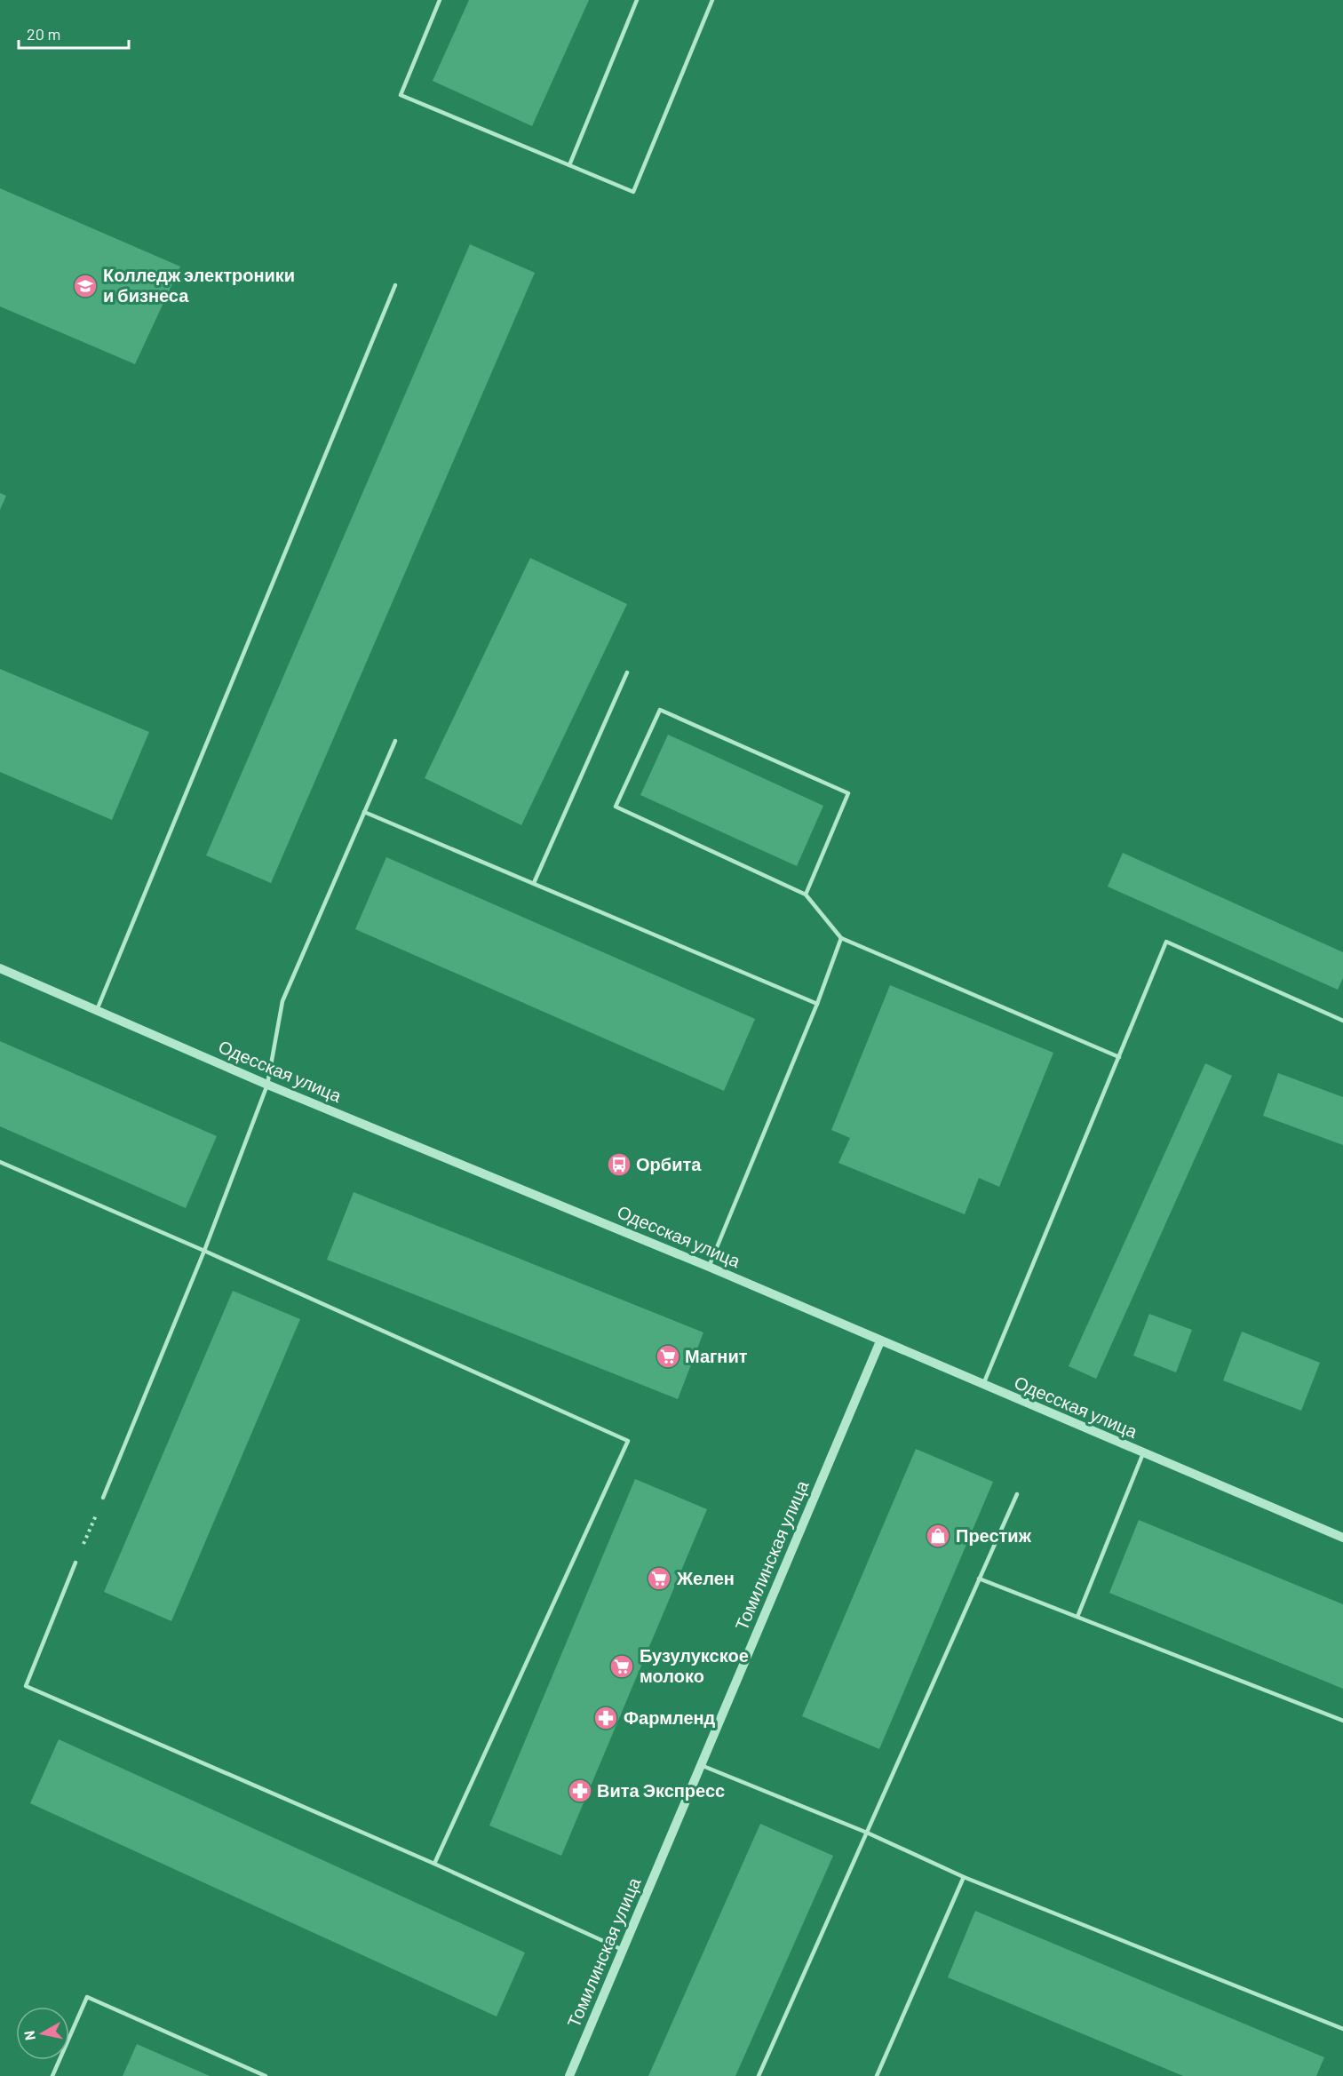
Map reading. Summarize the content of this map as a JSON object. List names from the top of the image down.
{
  "streets": {
    "street": ["Одесская улица", "Томилинская улица"]
  },
  "crossings": [
    ["Одесская улица", "Томилинская улица"]
  ],
  "places": {
    "school or university": ["Колледж электроники и бизнеса"],
    "bus stop": ["Орбита"],
    "supermarket": ["Магнит", "Желен", "Бузулукское молоко"],
    "shop": ["Престиж"],
    "pharmacy": ["Фармленд", "Вита Экспресс"]
  },
  "scale_bar": "20 m",
  "north": "left"
}
